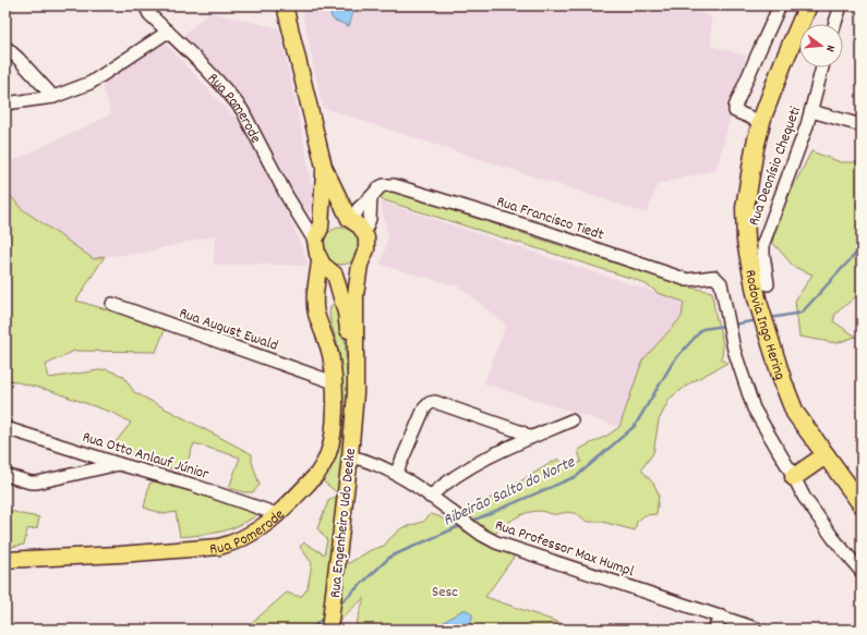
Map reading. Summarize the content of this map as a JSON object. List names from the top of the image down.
{
  "streets": {
    "highway": ["Rodovia Ingo Hering"],
    "main road": ["Rua Pomerode", "Rua Engenheiro Udo Deeke"],
    "street": [
      "Rua Deonísio Chequeti",
      "Rua Francisco Tiedt",
      "Rua August Ewald",
      "Rua Otto Anlauf Júnior",
      "Rua Professor Max Humpl"
    ]
  },
  "crossings": [
    ["Rua Pomerode", "Rua Francisco Tiedt"],
    ["Rua Pomerode", "Rua August Ewald"],
    ["Rua Pomerode", "Rua Otto Anlauf Júnior"],
    ["Rua Pomerode", "Rua Engenheiro Udo Deeke"],
    ["Rua Francisco Tiedt", "Rua Engenheiro Udo Deeke"],
    ["Rua Engenheiro Udo Deeke", "Rua Professor Max Humpl"]
  ],
  "water": ["Ribeirão Salto do Norte"],
  "parks": ["Sesc"],
  "north": "right"
}
